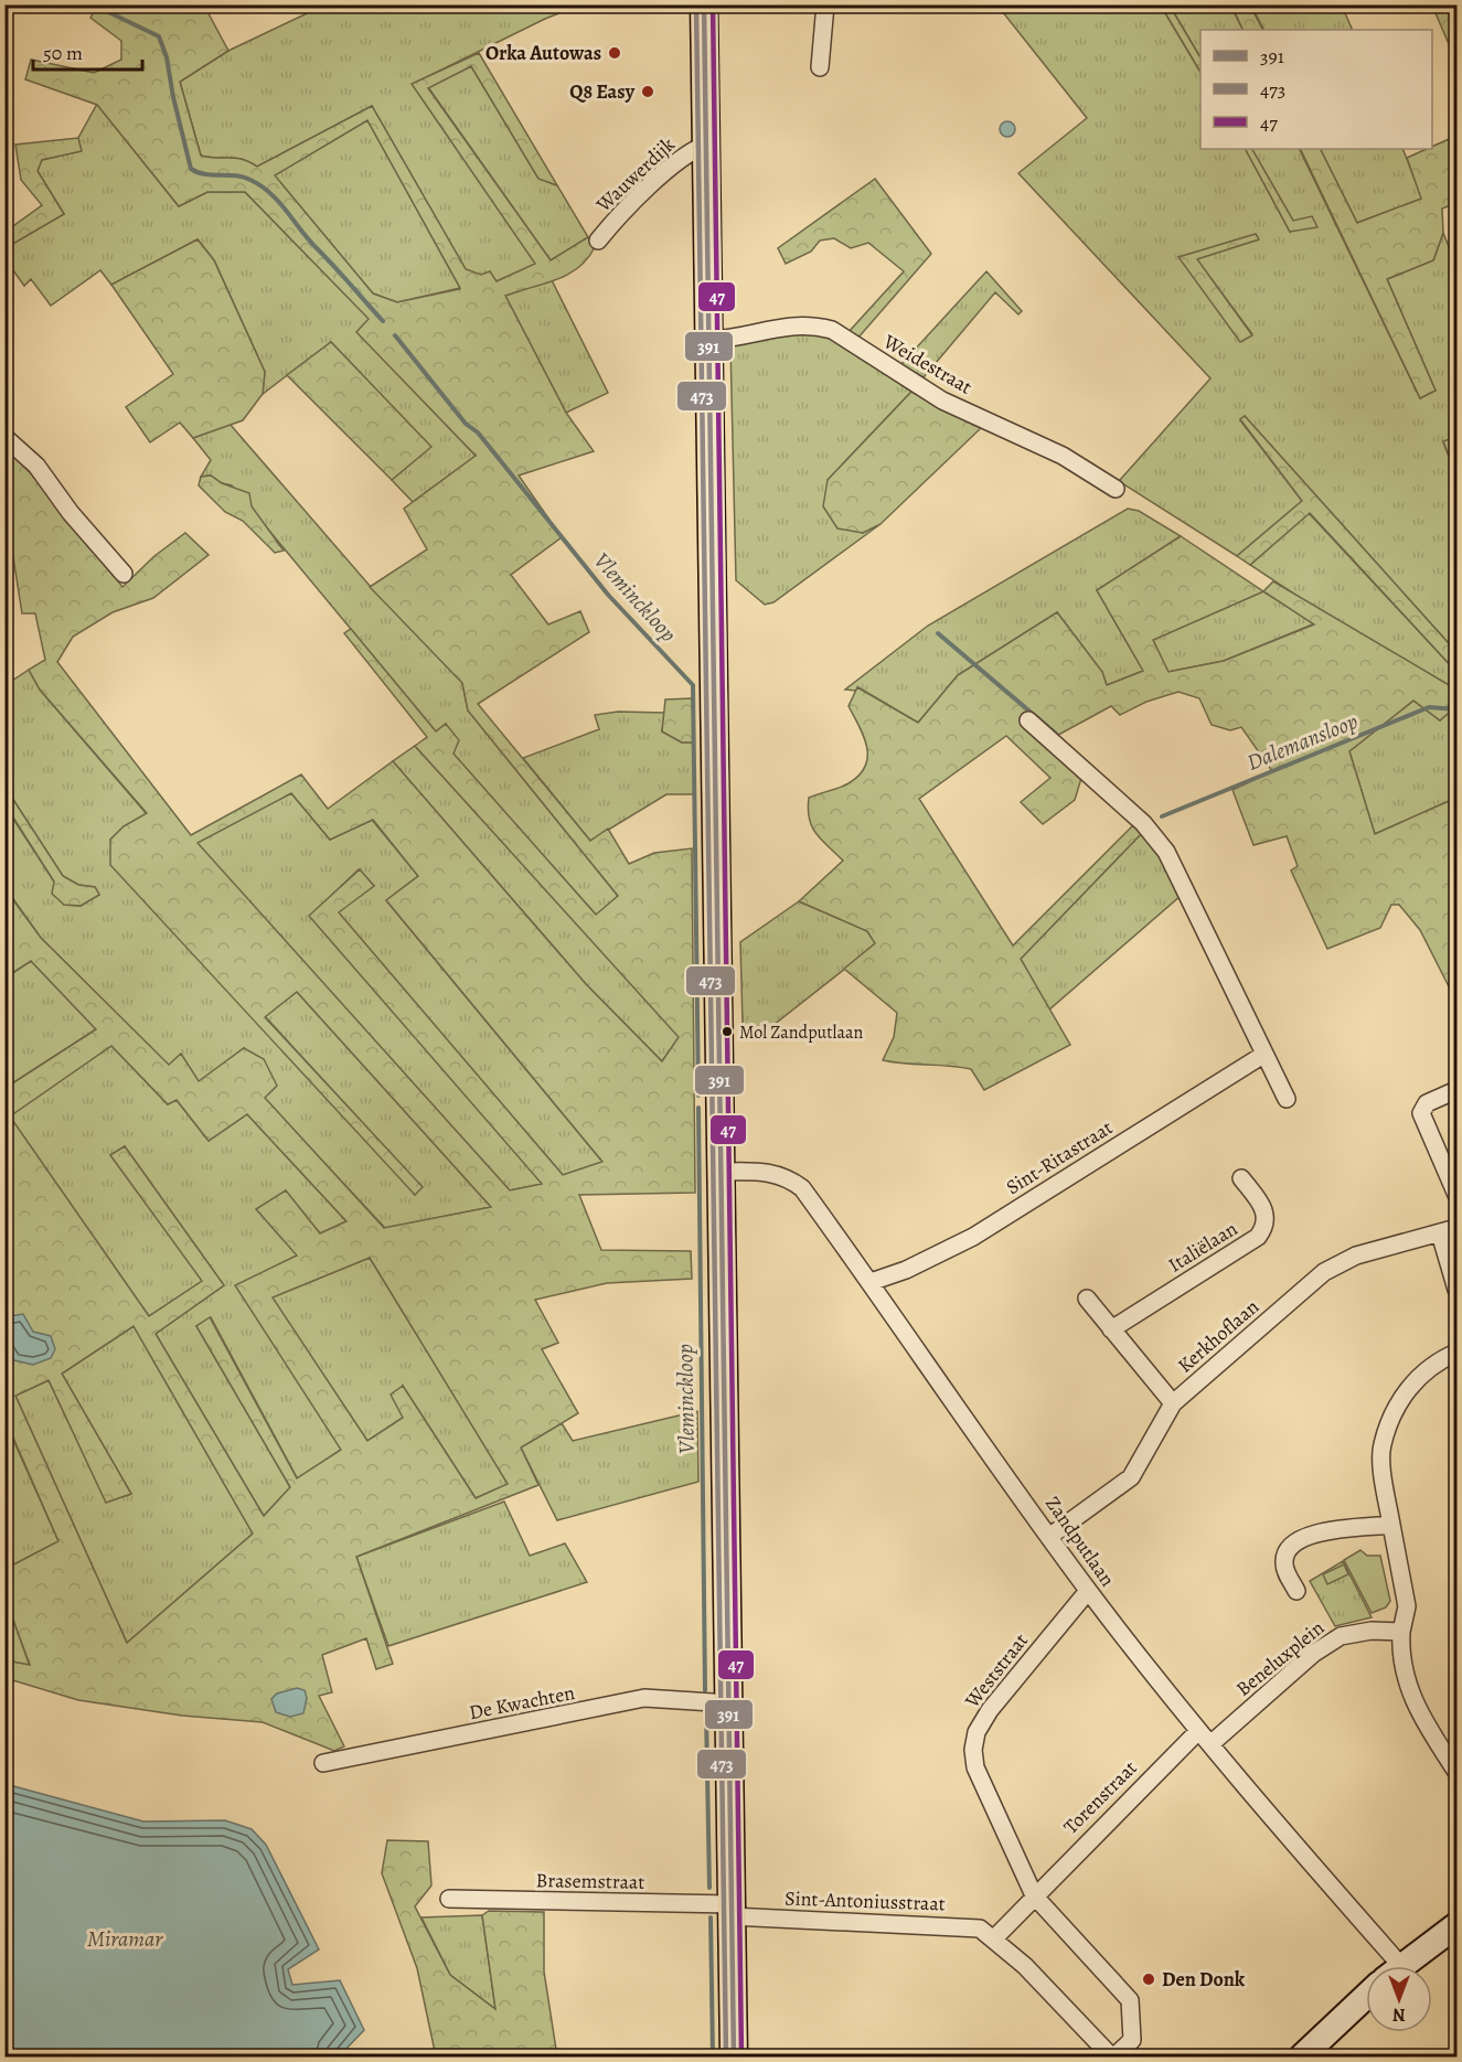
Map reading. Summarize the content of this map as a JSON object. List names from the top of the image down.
{
  "streets": {
    "street": [
      "Wauwerdijk",
      "Weidestraat",
      "Sint-Ritastraat",
      "Italiëlaan",
      "Kerkhoflaan",
      "Zandputlaan",
      "Beneluxplein",
      "Weststraat",
      "De Kwachten",
      "Torenstraat",
      "Brasemstraat",
      "Sint-Antoniusstraat"
    ]
  },
  "crossings": [
    ["Sint-Ritastraat", "Zandputlaan"],
    ["Kerkhoflaan", "Zandputlaan"],
    ["Zandputlaan", "Beneluxplein"],
    ["Zandputlaan", "Weststraat"],
    ["Zandputlaan", "Torenstraat"],
    ["Weststraat", "Torenstraat"],
    ["Weststraat", "Sint-Antoniusstraat"],
    ["Torenstraat", "Sint-Antoniusstraat"],
    ["Brasemstraat", "Sint-Antoniusstraat"]
  ],
  "water": ["Vleminckloop", "Dalemansloop", "Miramar"],
  "places": [
    "Orka Autowas",
    "Q8 Easy",
    "Mol Zandputlaan",
    "Den Donk"
  ],
  "lines": ["transit line 391", "transit line 473", "transit line 47"],
  "legend": ["391", "473", "47"],
  "scale_bar": "50 m",
  "north": "bottom"
}
